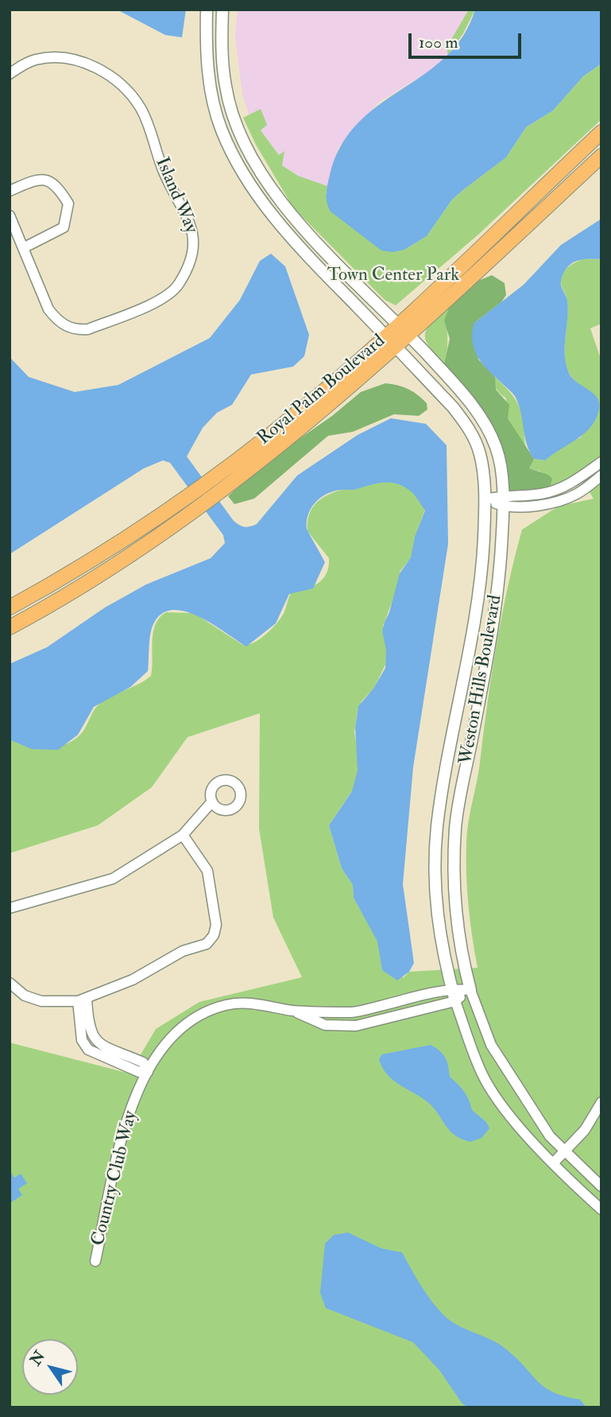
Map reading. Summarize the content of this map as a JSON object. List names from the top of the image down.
{
  "streets": {
    "main road": ["Royal Palm Boulevard"],
    "street": ["Island Way", "Weston Hills Boulevard", "Country Club Way"]
  },
  "crossings": [
    ["Royal Palm Boulevard", "Weston Hills Boulevard"],
    ["Weston Hills Boulevard", "Country Club Way"]
  ],
  "parks": ["Town Center Park"],
  "scale_bar": "100 m",
  "north": "top left"
}
